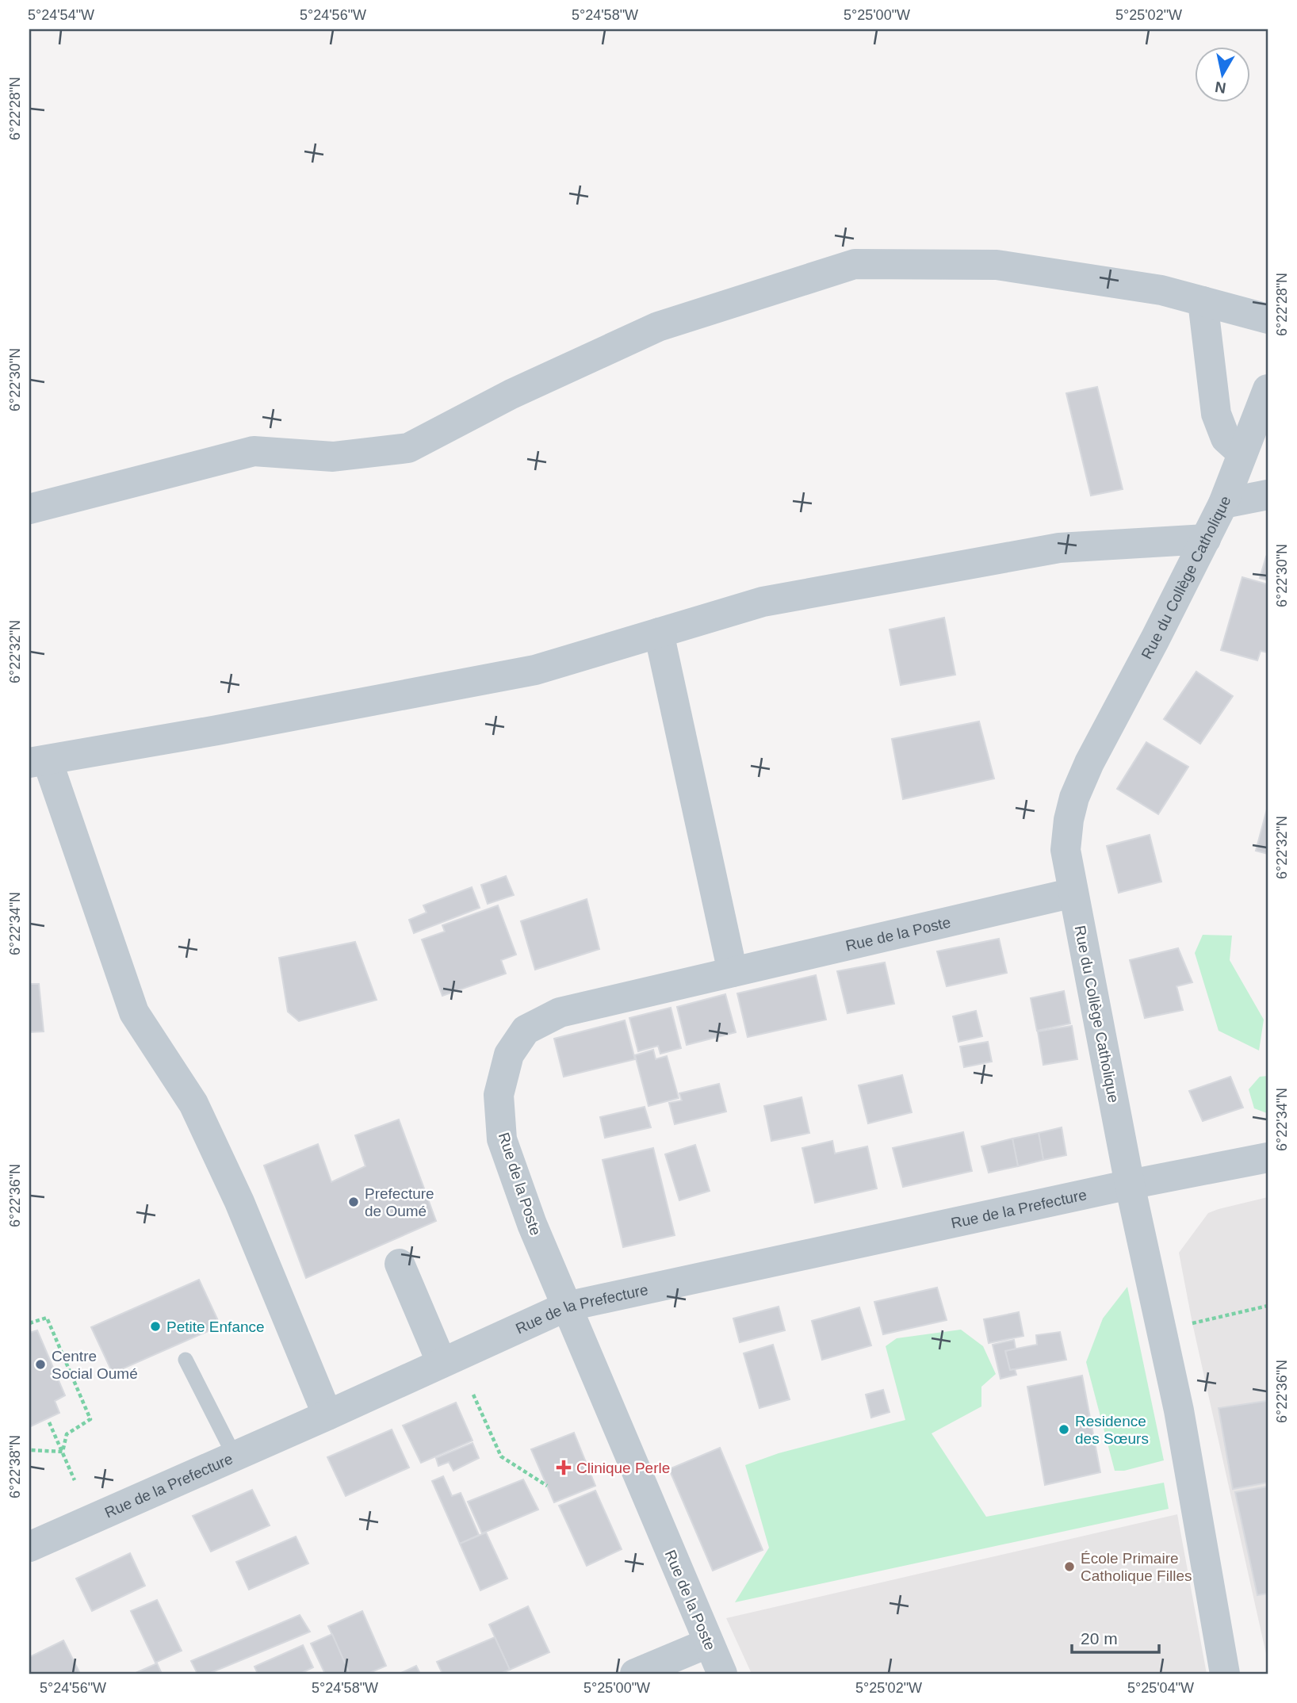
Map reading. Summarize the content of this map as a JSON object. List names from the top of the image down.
{
  "streets": {
    "street": ["Rue du Collège Catholique", "Rue de la Poste", "Rue de la Prefecture"]
  },
  "crossings": [
    ["Rue du Collège Catholique", "Rue de la Poste"],
    ["Rue du Collège Catholique", "Rue de la Prefecture"],
    ["Rue de la Poste", "Rue de la Prefecture"]
  ],
  "places": {
    "other": [
      "Prefecture de Oumé",
      "Petite Enfance",
      "Centre Social Oumé",
      "Residence des Sœurs",
      "École Primaire Catholique Filles"
    ],
    "health": ["Clinique Perle"]
  },
  "scale_bar": "20 m",
  "north": "bottom",
  "coordinates": [
    "5°24'54\"W",
    "5°24'56\"W",
    "5°24'58\"W",
    "5°25'00\"W",
    "5°25'02\"W",
    "6°22'28\"N",
    "6°22'30\"N",
    "6°22'32\"N",
    "6°22'34\"N",
    "6°22'36\"N",
    "6°22'38\"N",
    "5°25'04\"W"
  ]
}
